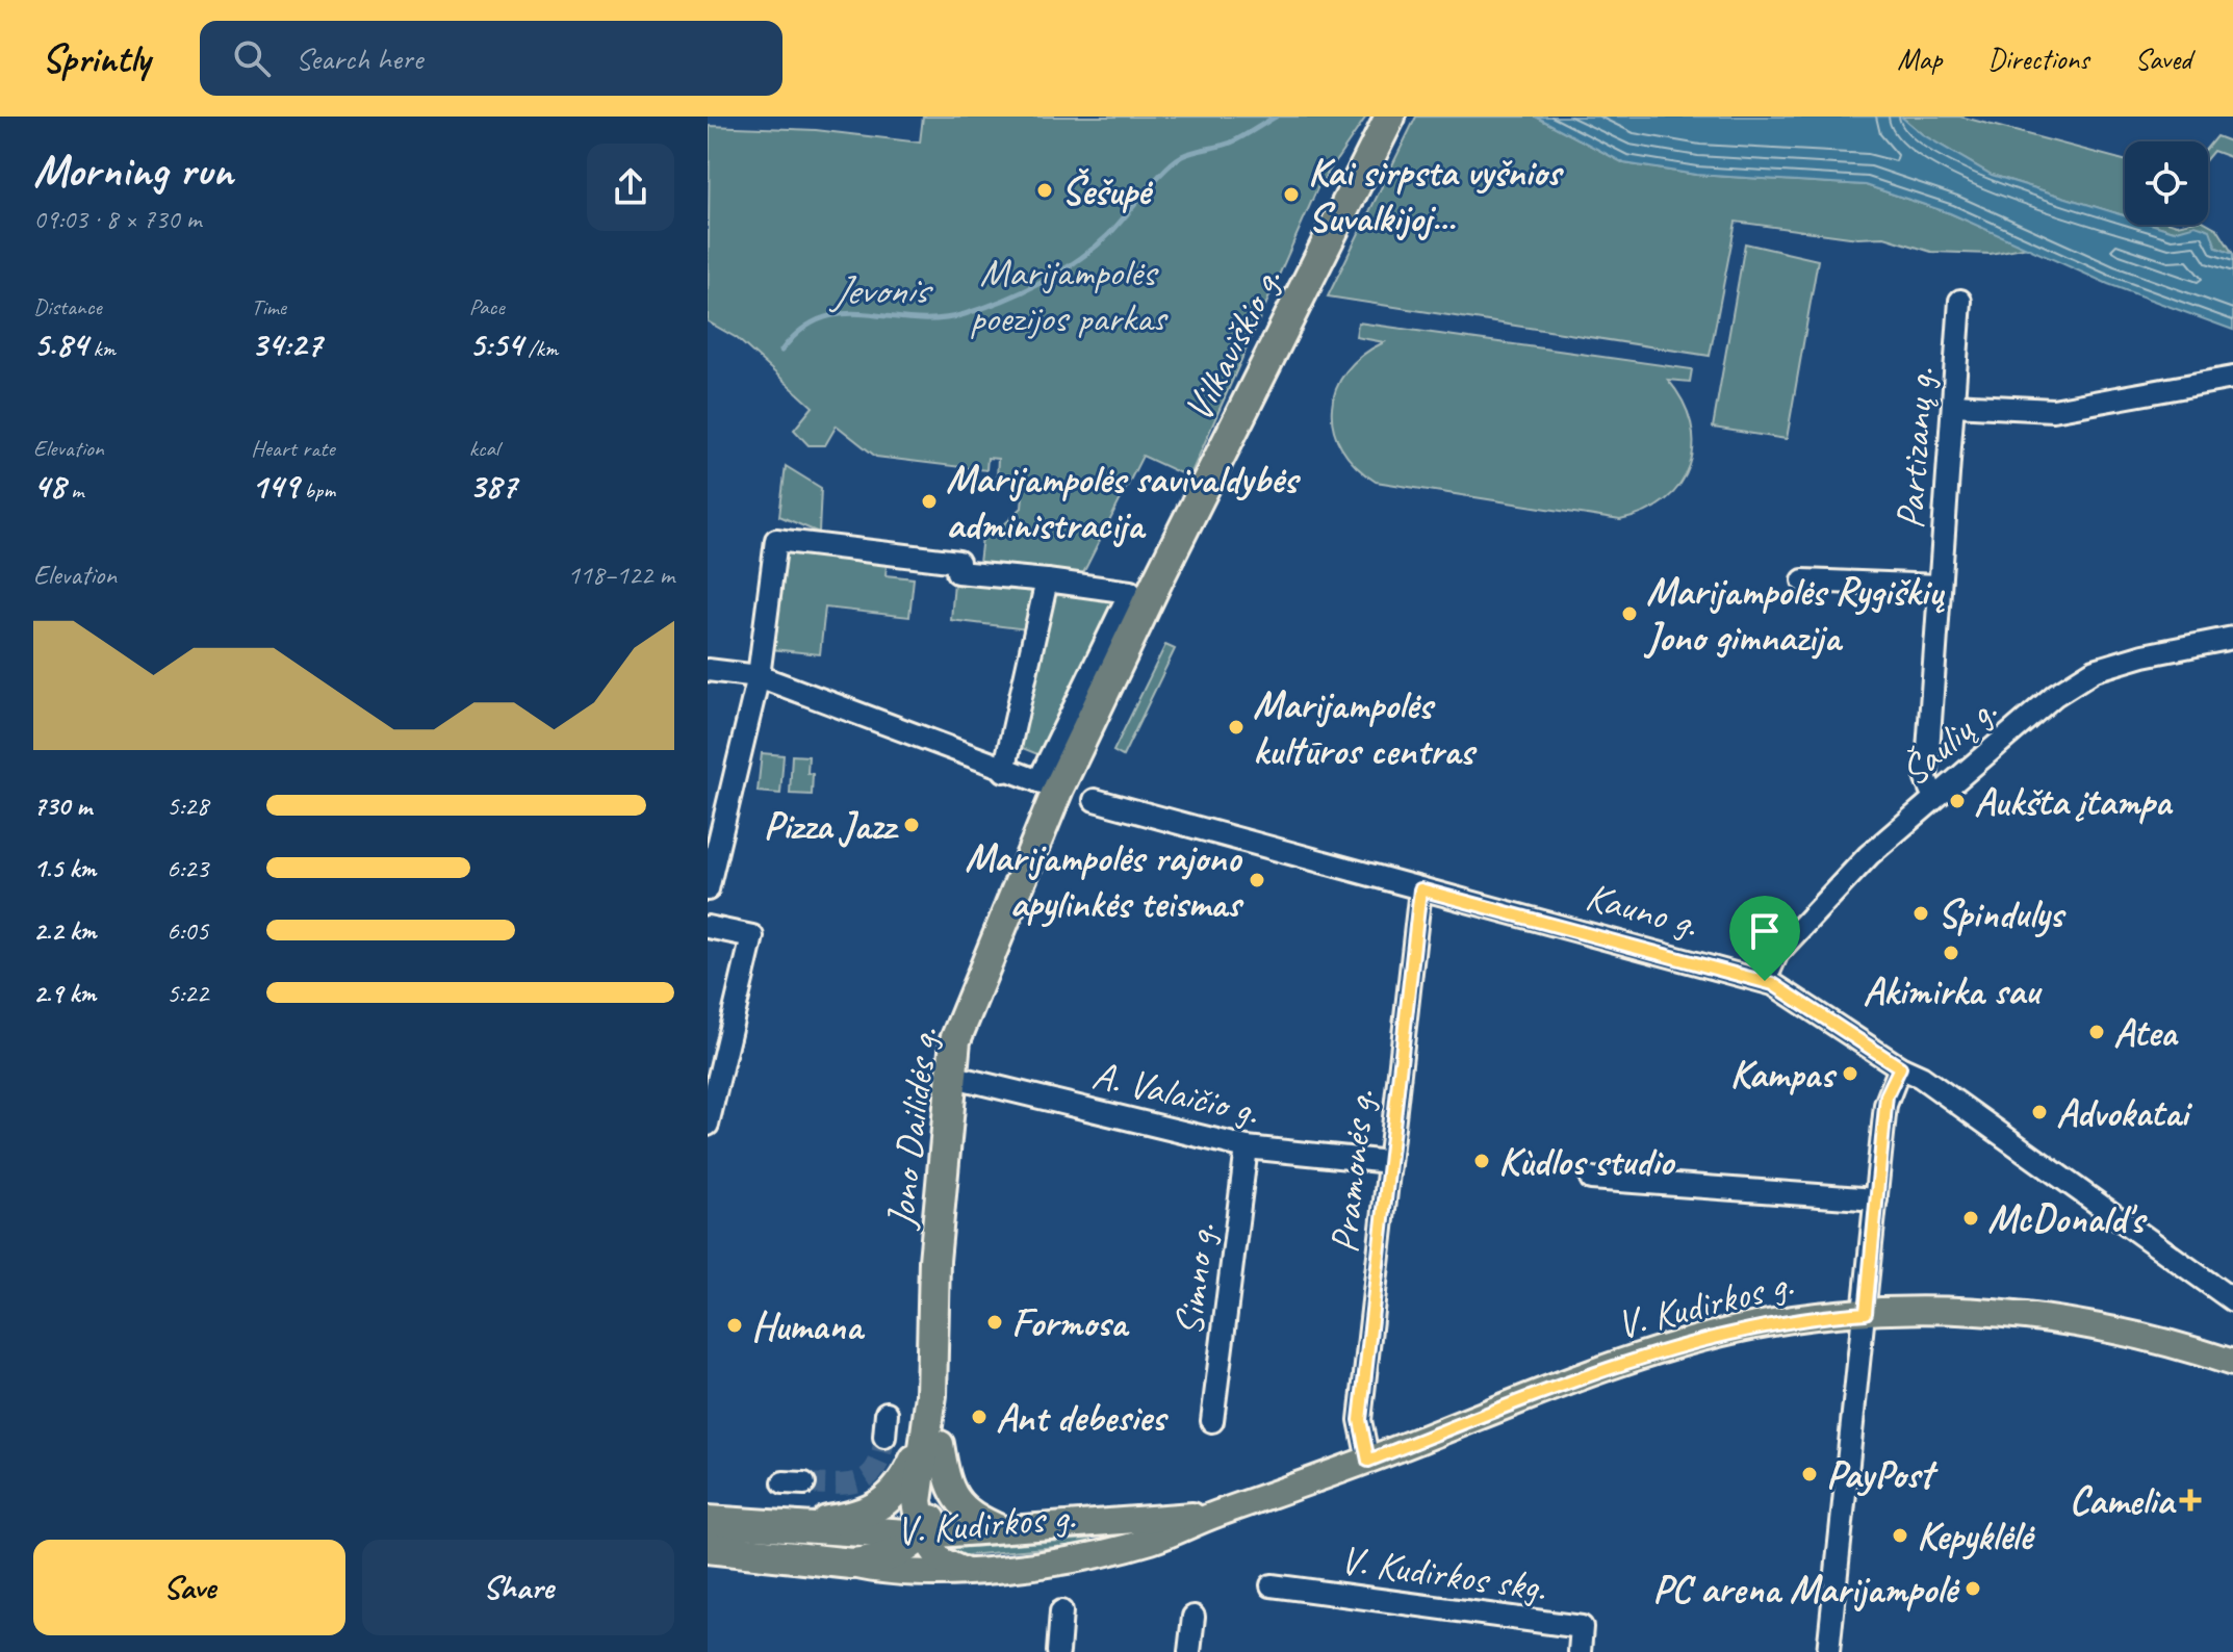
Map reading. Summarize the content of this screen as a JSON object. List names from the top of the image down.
{
  "streets": {
    "highway": ["Vilkaviškio g.", "Jono Dailidės g.", "V. Kudirkos g."],
    "street": [
      "Partizanų g.",
      "Šaulių g.",
      "Kauno g.",
      "A. Valaičio g.",
      "Pramonės g.",
      "Simno g.",
      "V. Kudirkos skg."
    ]
  },
  "crossings": [
    ["Vilkaviškio g.", "Jono Dailidės g."],
    ["Partizanų g.", "Šaulių g."],
    ["Šaulių g.", "Kauno g."],
    ["Kauno g.", "Pramonės g."],
    ["A. Valaičio g.", "Jono Dailidės g."],
    ["A. Valaičio g.", "Pramonės g."],
    ["A. Valaičio g.", "Simno g."],
    ["Pramonės g.", "V. Kudirkos g."]
  ],
  "water": ["Jevonis"],
  "parks": ["Marijampolės poezijos parkas"],
  "places": {
    "other": [
      "Šešupė",
      "Kai sirpsta vyšnios Suvalkijoj...",
      "Marijampolės savivaldybės administracija",
      "Marijampolės Rygiškių Jono gimnazija",
      "Marijampolės kultūros centras",
      "Aukšta įtampa",
      "Pizza Jazz",
      "Marijampolės rajono apylinkės teismas",
      "Spindulys",
      "Akimirka sau",
      "Atea",
      "Kampas",
      "Advokatai",
      "Kùdlos studio",
      "McDonald's",
      "Formosa",
      "Humana",
      "Ant debesies",
      "PayPost",
      "Kepyklėlė",
      "PC arena Marijampolė"
    ],
    "health": ["Camelia"]
  },
  "page": {
    "header": "Sprintly",
    "search": "Search here",
    "nav": ["Map", "Directions", "Saved"],
    "heading": ["Morning run", "09:03 · 8 × 730 m"],
    "stats": [
      ["Distance", "5.84 km"],
      ["Time", "34:27"],
      ["Pace", "5:54 /km"],
      ["Elevation", "48 m"],
      ["Heart rate", "149 bpm"],
      ["kcal", "387"]
    ],
    "chart": ["Elevation", "118–122 m"],
    "list": [
      {
        "name": "730 m",
        "note": "5:28"
      },
      {
        "name": "1.5 km",
        "note": "6:23"
      },
      {
        "name": "2.2 km",
        "note": "6:05"
      },
      {
        "name": "2.9 km",
        "note": "5:22"
      }
    ],
    "buttons": ["Save", "Share"]
  }
}
